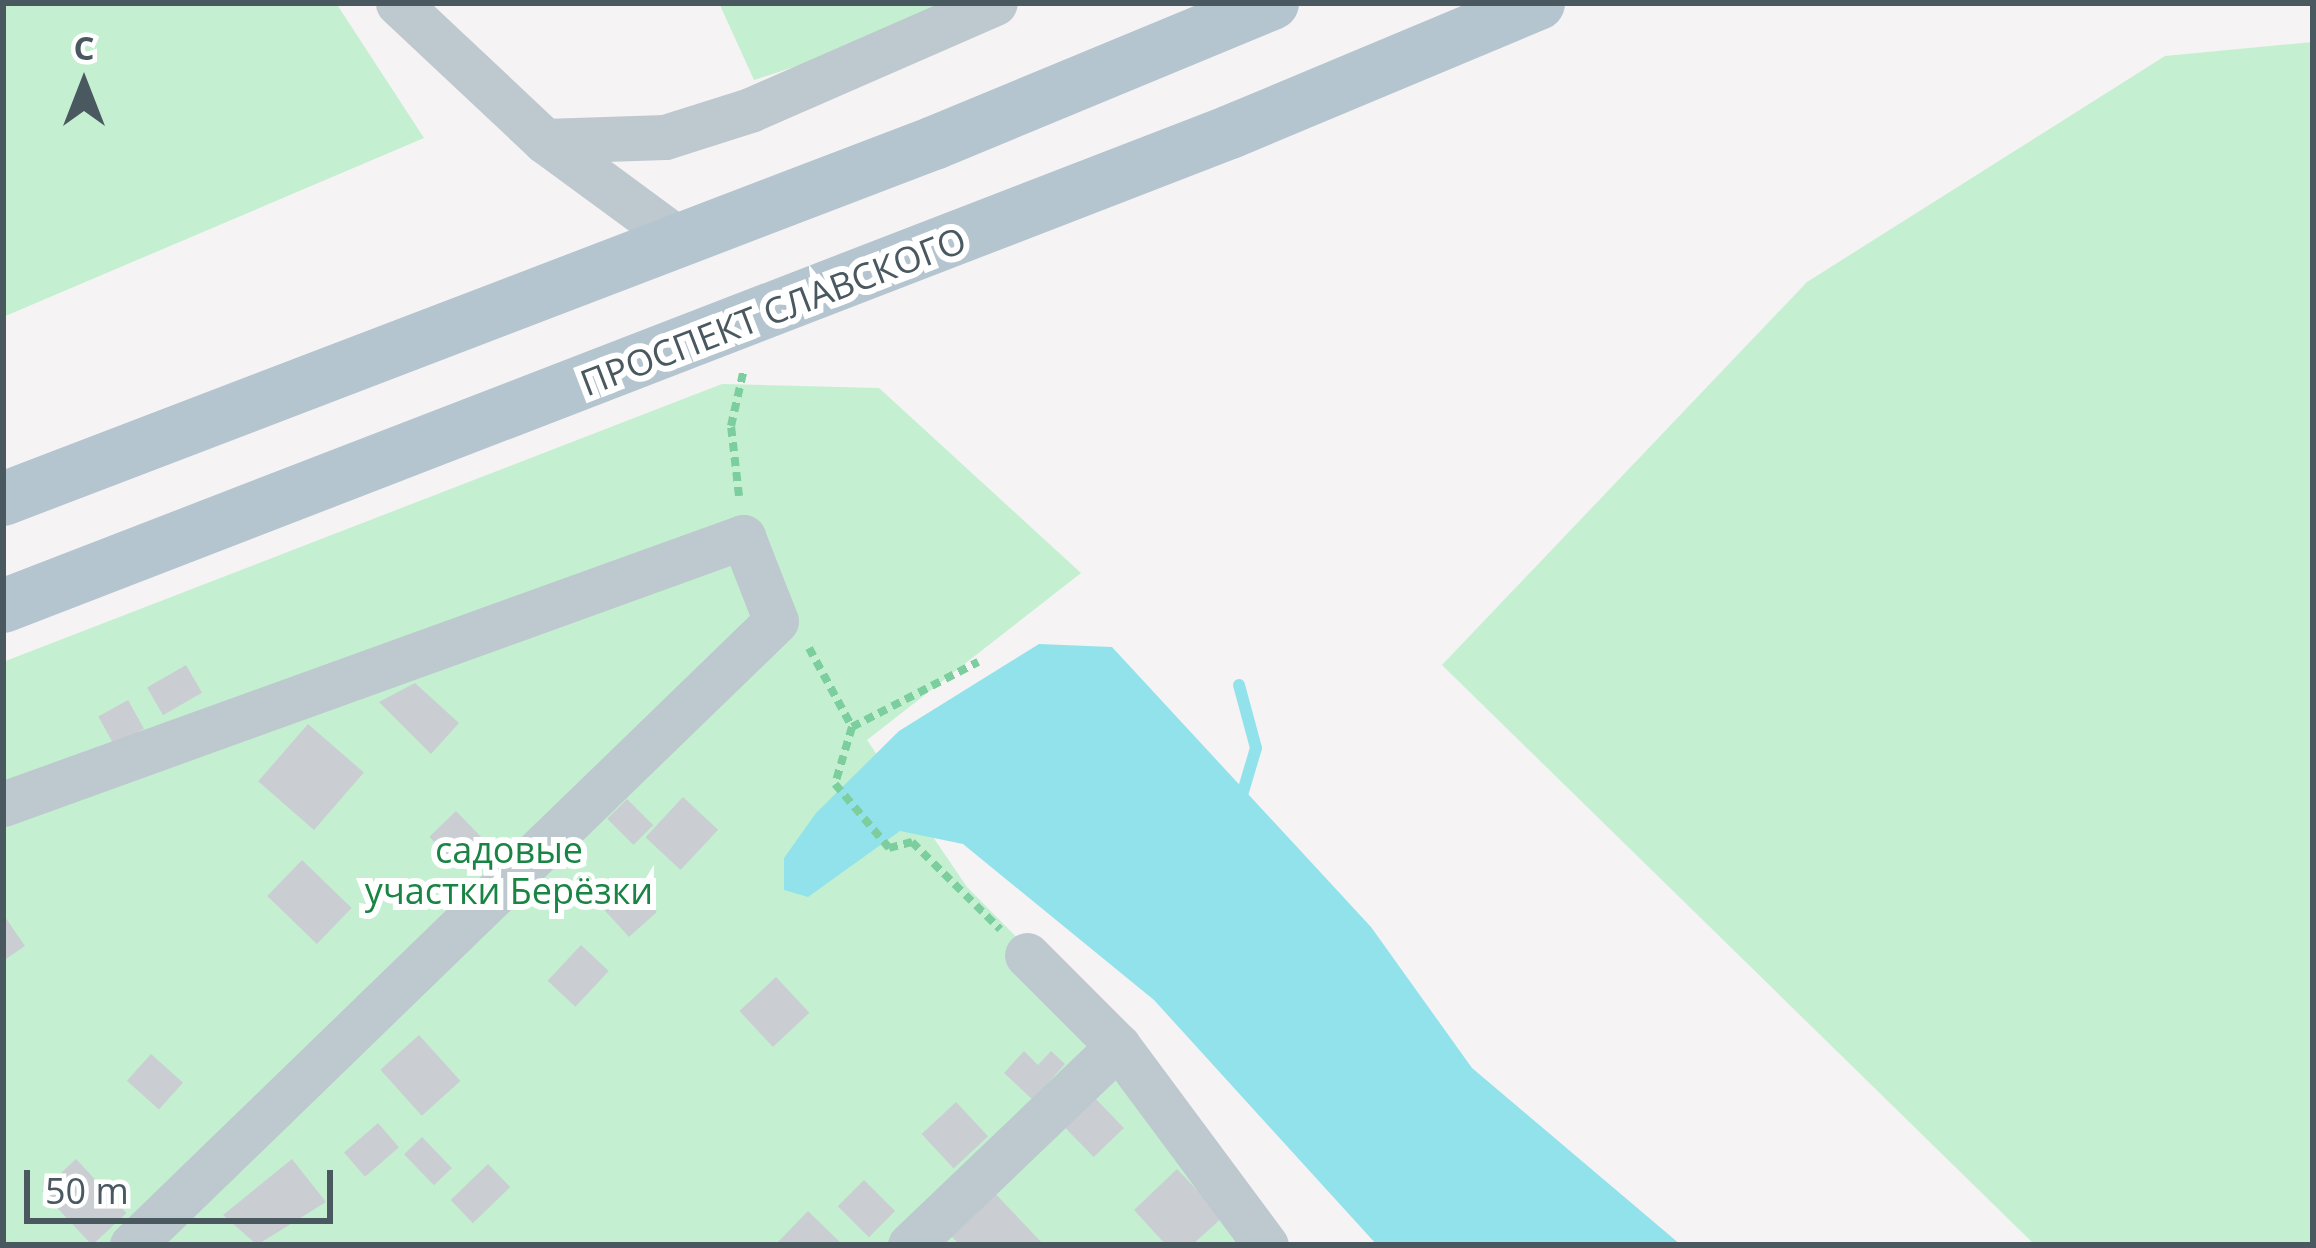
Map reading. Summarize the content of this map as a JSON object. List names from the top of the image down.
{
  "streets": {
    "main road": ["ПРОСПЕКТ СЛАВСКОГО"]
  },
  "parks": ["садовые участки Берёзки"],
  "scale_bar": "50 m",
  "north": "top"
}
